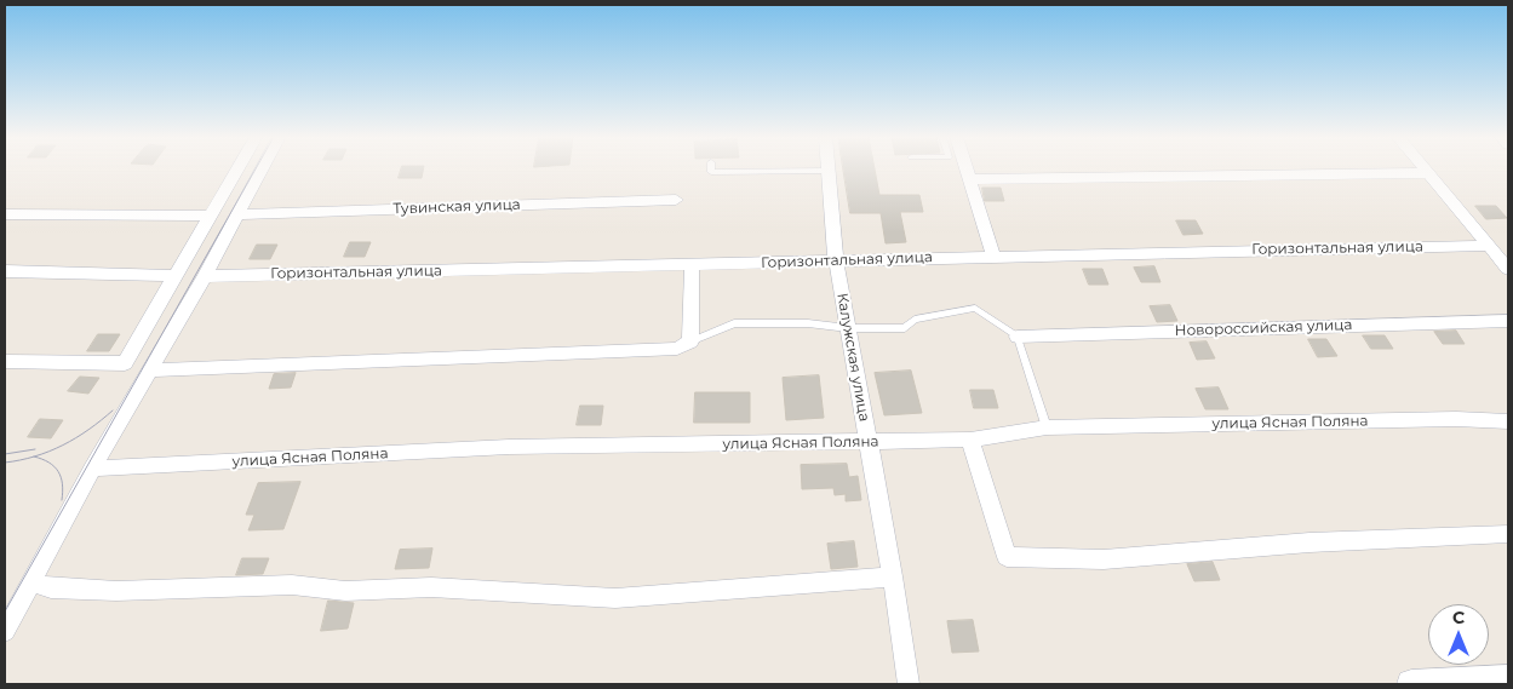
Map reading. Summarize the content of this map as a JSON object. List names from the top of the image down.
{
  "streets": {
    "street": [
      "Тувинская улица",
      "Горизонтальная улица",
      "Новороссийская улица",
      "Калужская улица",
      "улица Ясная Поляна"
    ]
  },
  "crossings": [
    ["Горизонтальная улица", "Калужская улица"],
    ["Калужская улица", "улица Ясная Поляна"]
  ],
  "north": "top"
}
